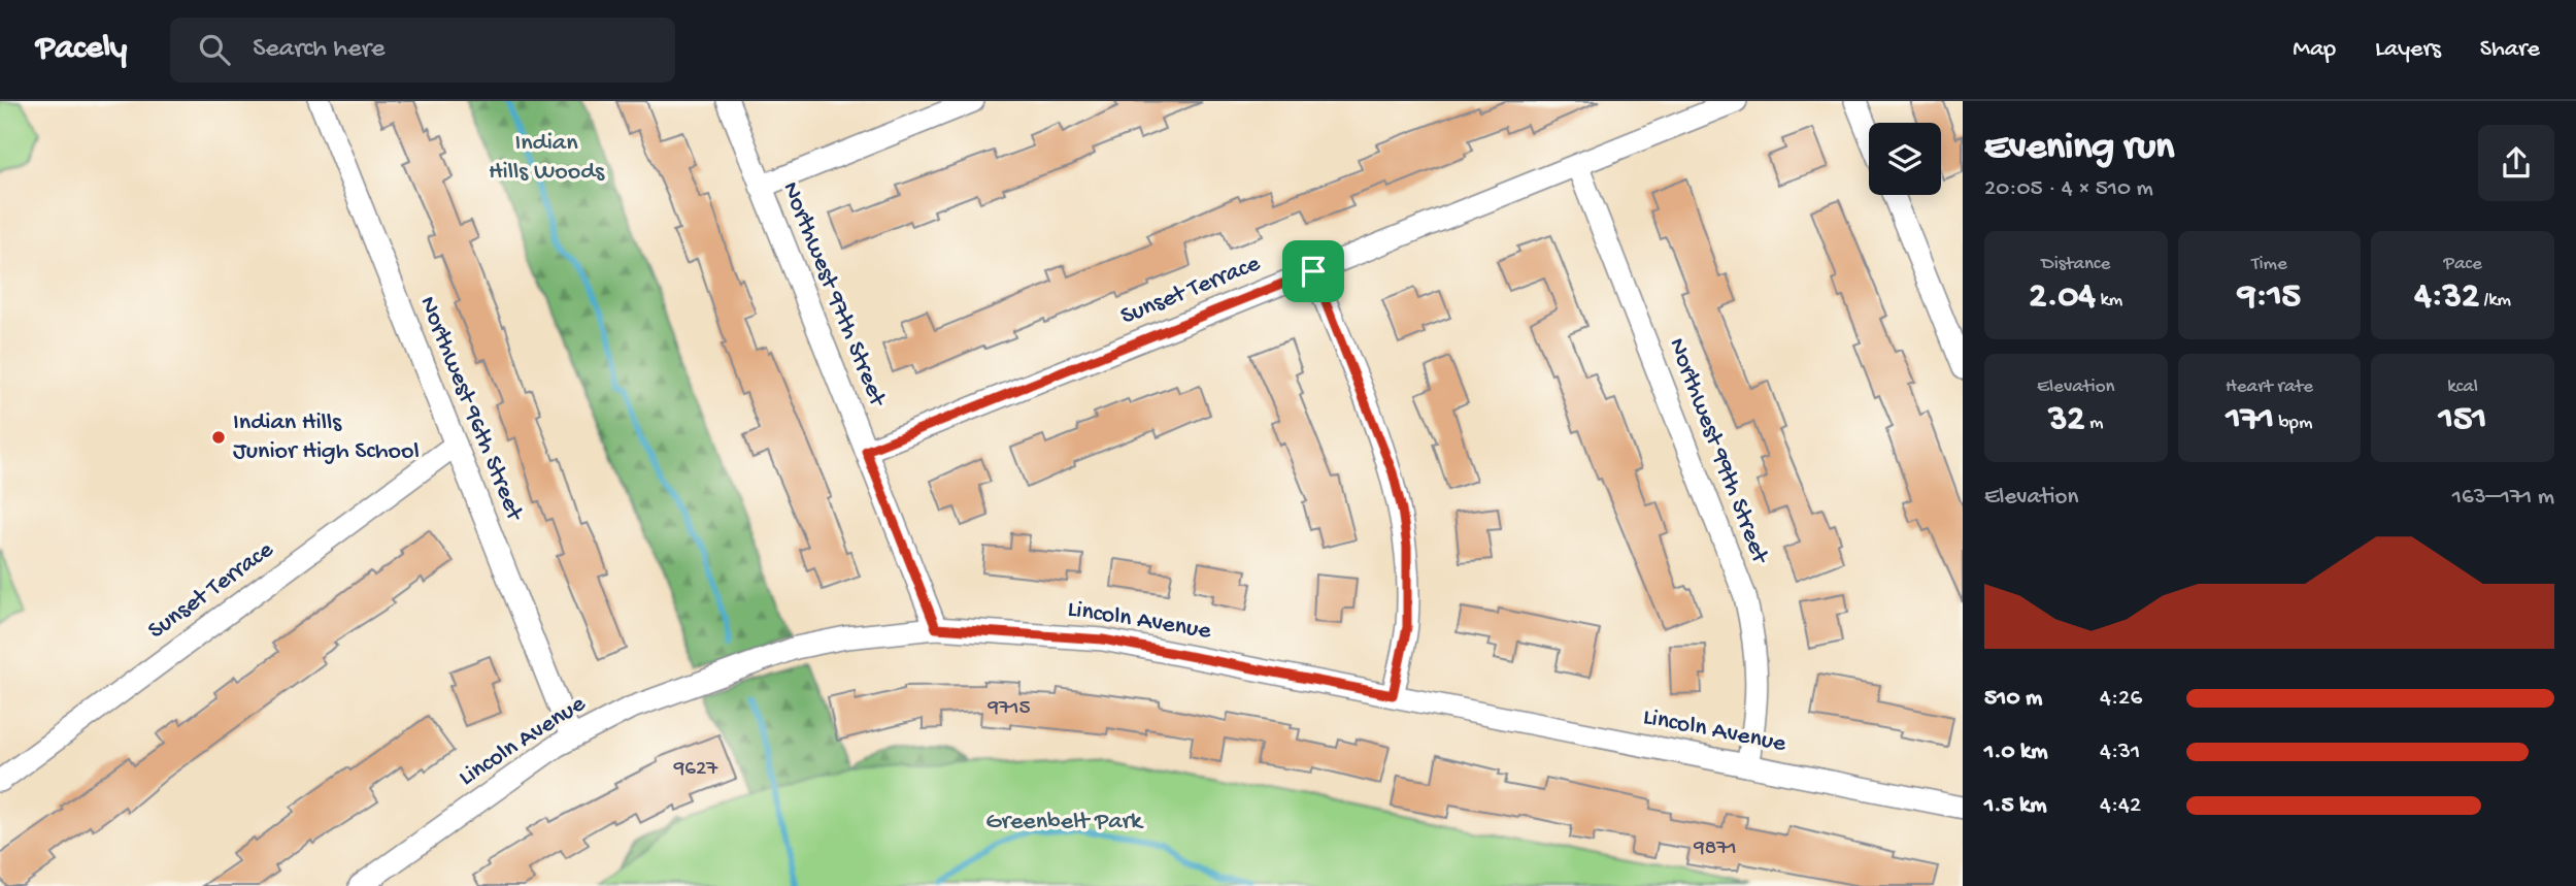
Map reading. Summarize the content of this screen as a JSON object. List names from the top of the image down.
{
  "streets": {
    "street": [
      "Sunset Terrace",
      "Northwest 97th Street",
      "Northwest 96th Street",
      "Northwest 99th Street",
      "Lincoln Avenue"
    ]
  },
  "crossings": [
    ["Sunset Terrace", "Northwest 97th Street"],
    ["Sunset Terrace", "Northwest 96th Street"],
    ["Sunset Terrace", "Northwest 99th Street"],
    ["Northwest 97th Street", "Lincoln Avenue"],
    ["Northwest 96th Street", "Lincoln Avenue"],
    ["Northwest 99th Street", "Lincoln Avenue"]
  ],
  "parks": ["Indian Hills Woods", "Greenbelt Park"],
  "places": ["Indian Hills Junior High School"],
  "house_numbers": ["9715", "9627", "9871"],
  "page": {
    "header": "Pacely",
    "search": "Search here",
    "nav": ["Map", "Layers", "Share"],
    "heading": ["Evening run", "20:05 · 4 × 510 m"],
    "stats": [
      ["Distance", "2.04 km"],
      ["Time", "9:15"],
      ["Pace", "4:32 /km"],
      ["Elevation", "32 m"],
      ["Heart rate", "171 bpm"],
      ["kcal", "151"]
    ],
    "chart": ["Elevation", "163–171 m"],
    "list": [
      {
        "name": "510 m",
        "note": "4:26"
      },
      {
        "name": "1.0 km",
        "note": "4:31"
      },
      {
        "name": "1.5 km",
        "note": "4:42"
      }
    ]
  }
}
